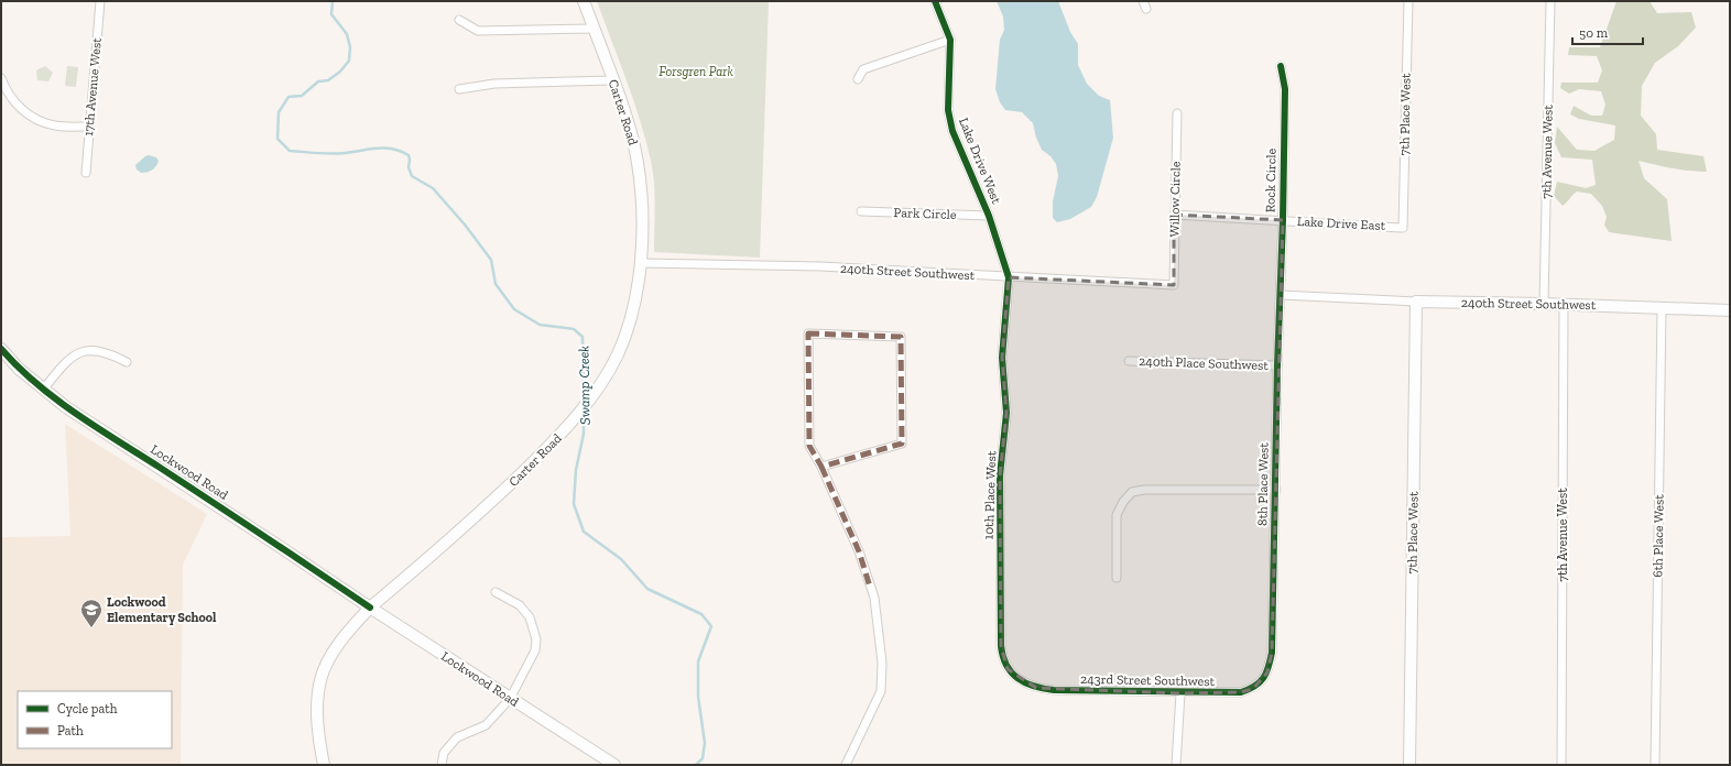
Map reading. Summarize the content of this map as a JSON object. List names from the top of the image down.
{
  "streets": {
    "street": [
      "17th Avenue West",
      "Carter Road",
      "7th Place West",
      "7th Avenue West",
      "Lake Drive West",
      "Rock Circle",
      "Willow Circle",
      "Park Circle",
      "Lake Drive East",
      "240th Street Southwest",
      "240th Place Southwest",
      "Lockwood Road",
      "8th Place West",
      "10th Place West",
      "6th Place West",
      "243rd Street Southwest"
    ]
  },
  "crossings": [
    ["Carter Road", "240th Street Southwest"],
    ["Carter Road", "Lockwood Road"],
    ["7th Place West", "Lake Drive East"],
    ["7th Place West", "240th Street Southwest"],
    ["7th Avenue West", "240th Street Southwest"],
    ["Lake Drive West", "Park Circle"],
    ["Lake Drive West", "240th Street Southwest"],
    ["Lake Drive West", "10th Place West"],
    ["Rock Circle", "Lake Drive East"],
    ["Rock Circle", "240th Street Southwest"],
    ["Rock Circle", "8th Place West"],
    ["Willow Circle", "Lake Drive East"],
    ["Willow Circle", "240th Street Southwest"],
    ["240th Street Southwest", "8th Place West"],
    ["240th Street Southwest", "10th Place West"],
    ["240th Street Southwest", "6th Place West"],
    ["240th Place Southwest", "8th Place West"],
    ["8th Place West", "243rd Street Southwest"],
    ["10th Place West", "243rd Street Southwest"]
  ],
  "water": ["Swamp Creek"],
  "parks": ["Forsgren Park"],
  "places": {
    "school or university": ["Lockwood Elementary School"]
  },
  "legend": ["Cycle path", "Path"],
  "scale_bar": "50 m"
}
